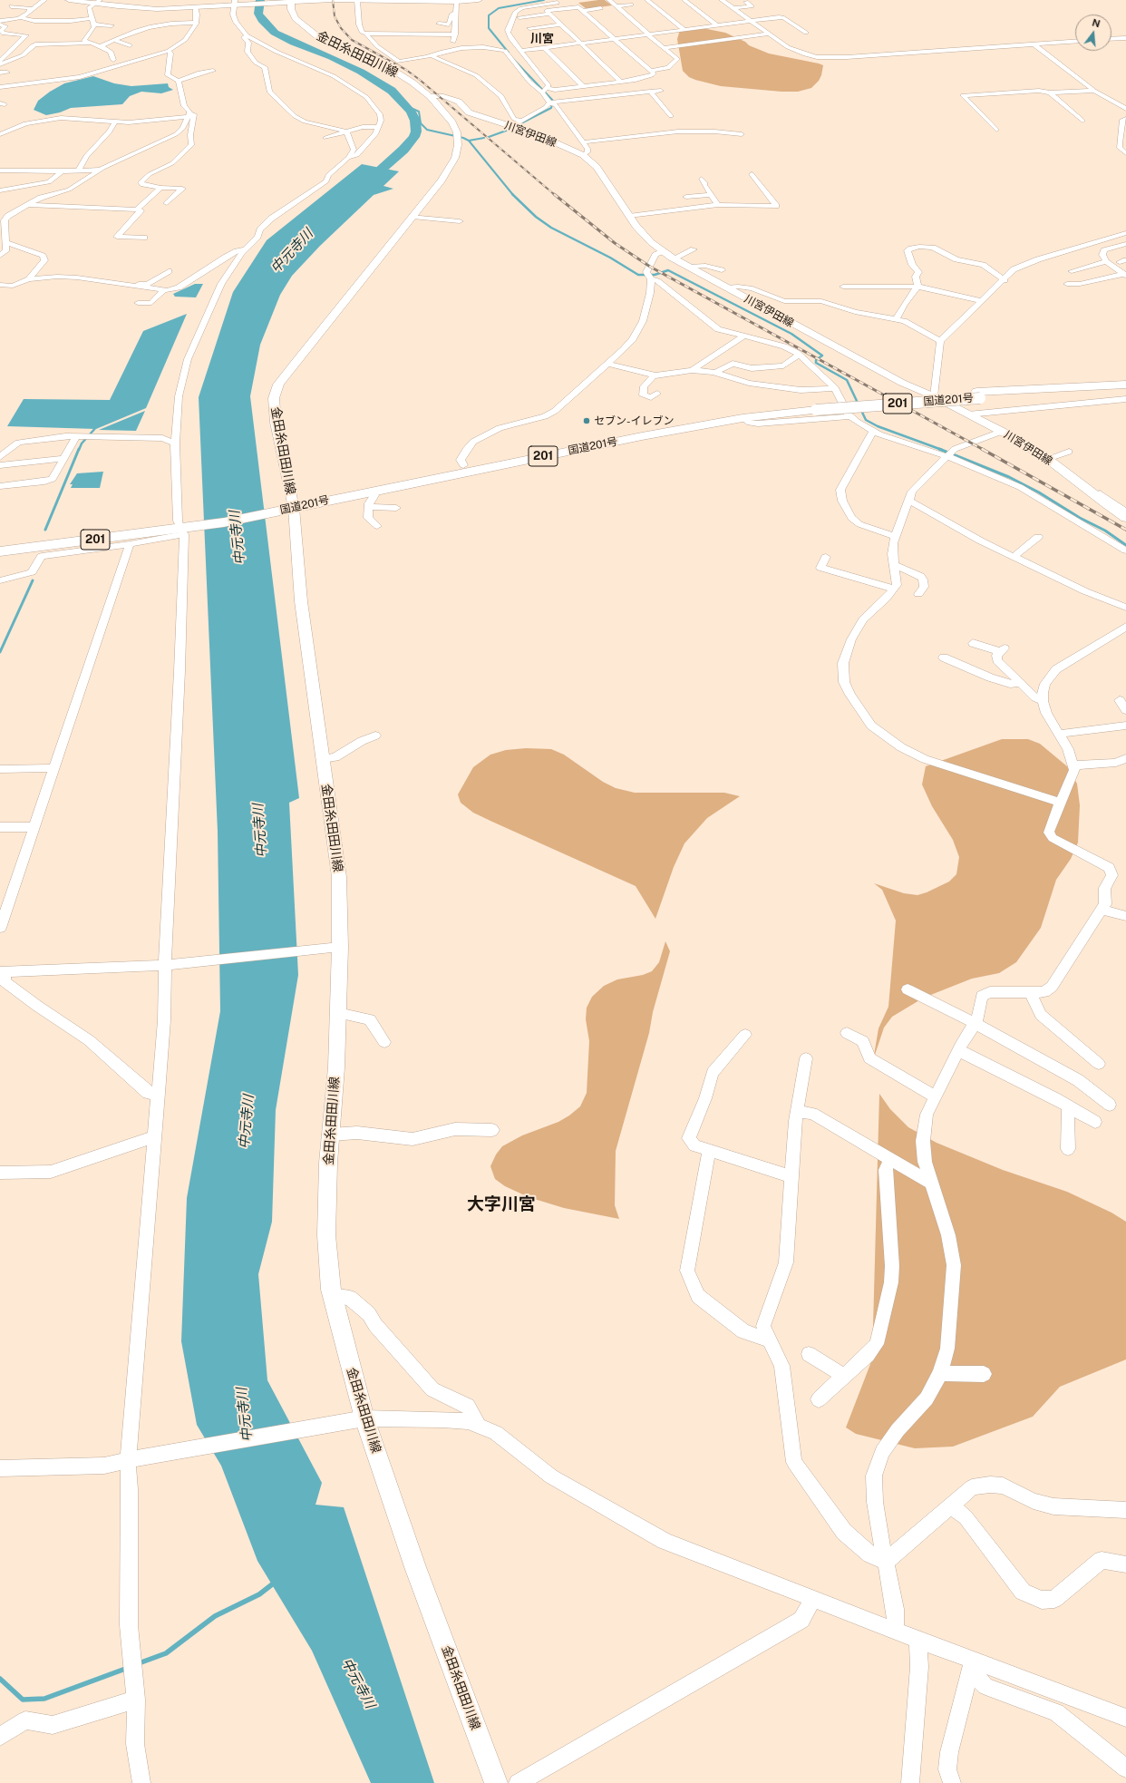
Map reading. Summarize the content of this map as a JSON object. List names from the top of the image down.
{
  "streets": {
    "highway": ["国道201号", "201"],
    "main road": ["金田糸田田川線", "川宮伊田線"]
  },
  "crossings": [
    ["金田糸田田川線", "川宮伊田線"],
    ["金田糸田田川線", "国道201号"]
  ],
  "districts": ["川宮", "大字川宮"],
  "water": ["中元寺川"],
  "places": ["セブン-イレブン"],
  "north": "top"
}
